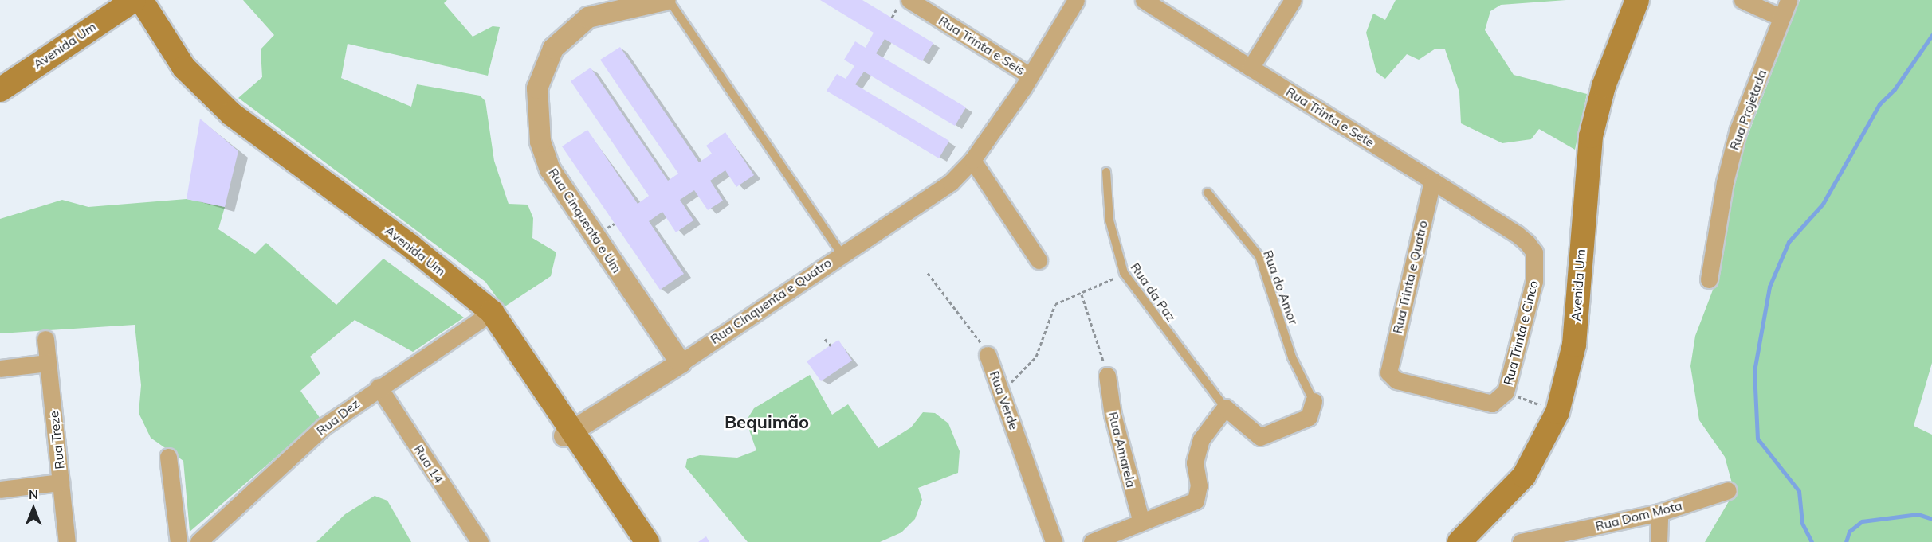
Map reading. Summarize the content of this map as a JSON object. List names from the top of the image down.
{
  "streets": {
    "main road": ["Avenida Um"],
    "street": [
      "Rua Trinta e Seis",
      "Rua Projetada",
      "Rua Trinta e Sete",
      "Rua Cinquenta e Um",
      "Rua Trinta e Quatro",
      "Rua Cinquenta e Quatro",
      "Rua Trinta e Cinco",
      "Rua Verde",
      "Rua Dez",
      "Rua Treze",
      "Rua Amarela",
      "Rua 14",
      "Rua Dom Mota"
    ],
    "lane": ["Rua do Amor", "Rua da Paz"]
  },
  "crossings": [
    ["Avenida Um", "Rua Cinquenta e Quatro"],
    ["Avenida Um", "Rua Dez"],
    ["Rua Trinta e Seis", "Rua Cinquenta e Quatro"],
    ["Rua Trinta e Sete", "Rua Trinta e Quatro"],
    ["Rua Trinta e Sete", "Rua Trinta e Cinco"],
    ["Rua Cinquenta e Um", "Rua Cinquenta e Quatro"],
    ["Rua Trinta e Quatro", "Rua Trinta e Cinco"],
    ["Rua Dez", "Rua 14"]
  ],
  "districts": ["Bequimão"],
  "north": "top"
}
